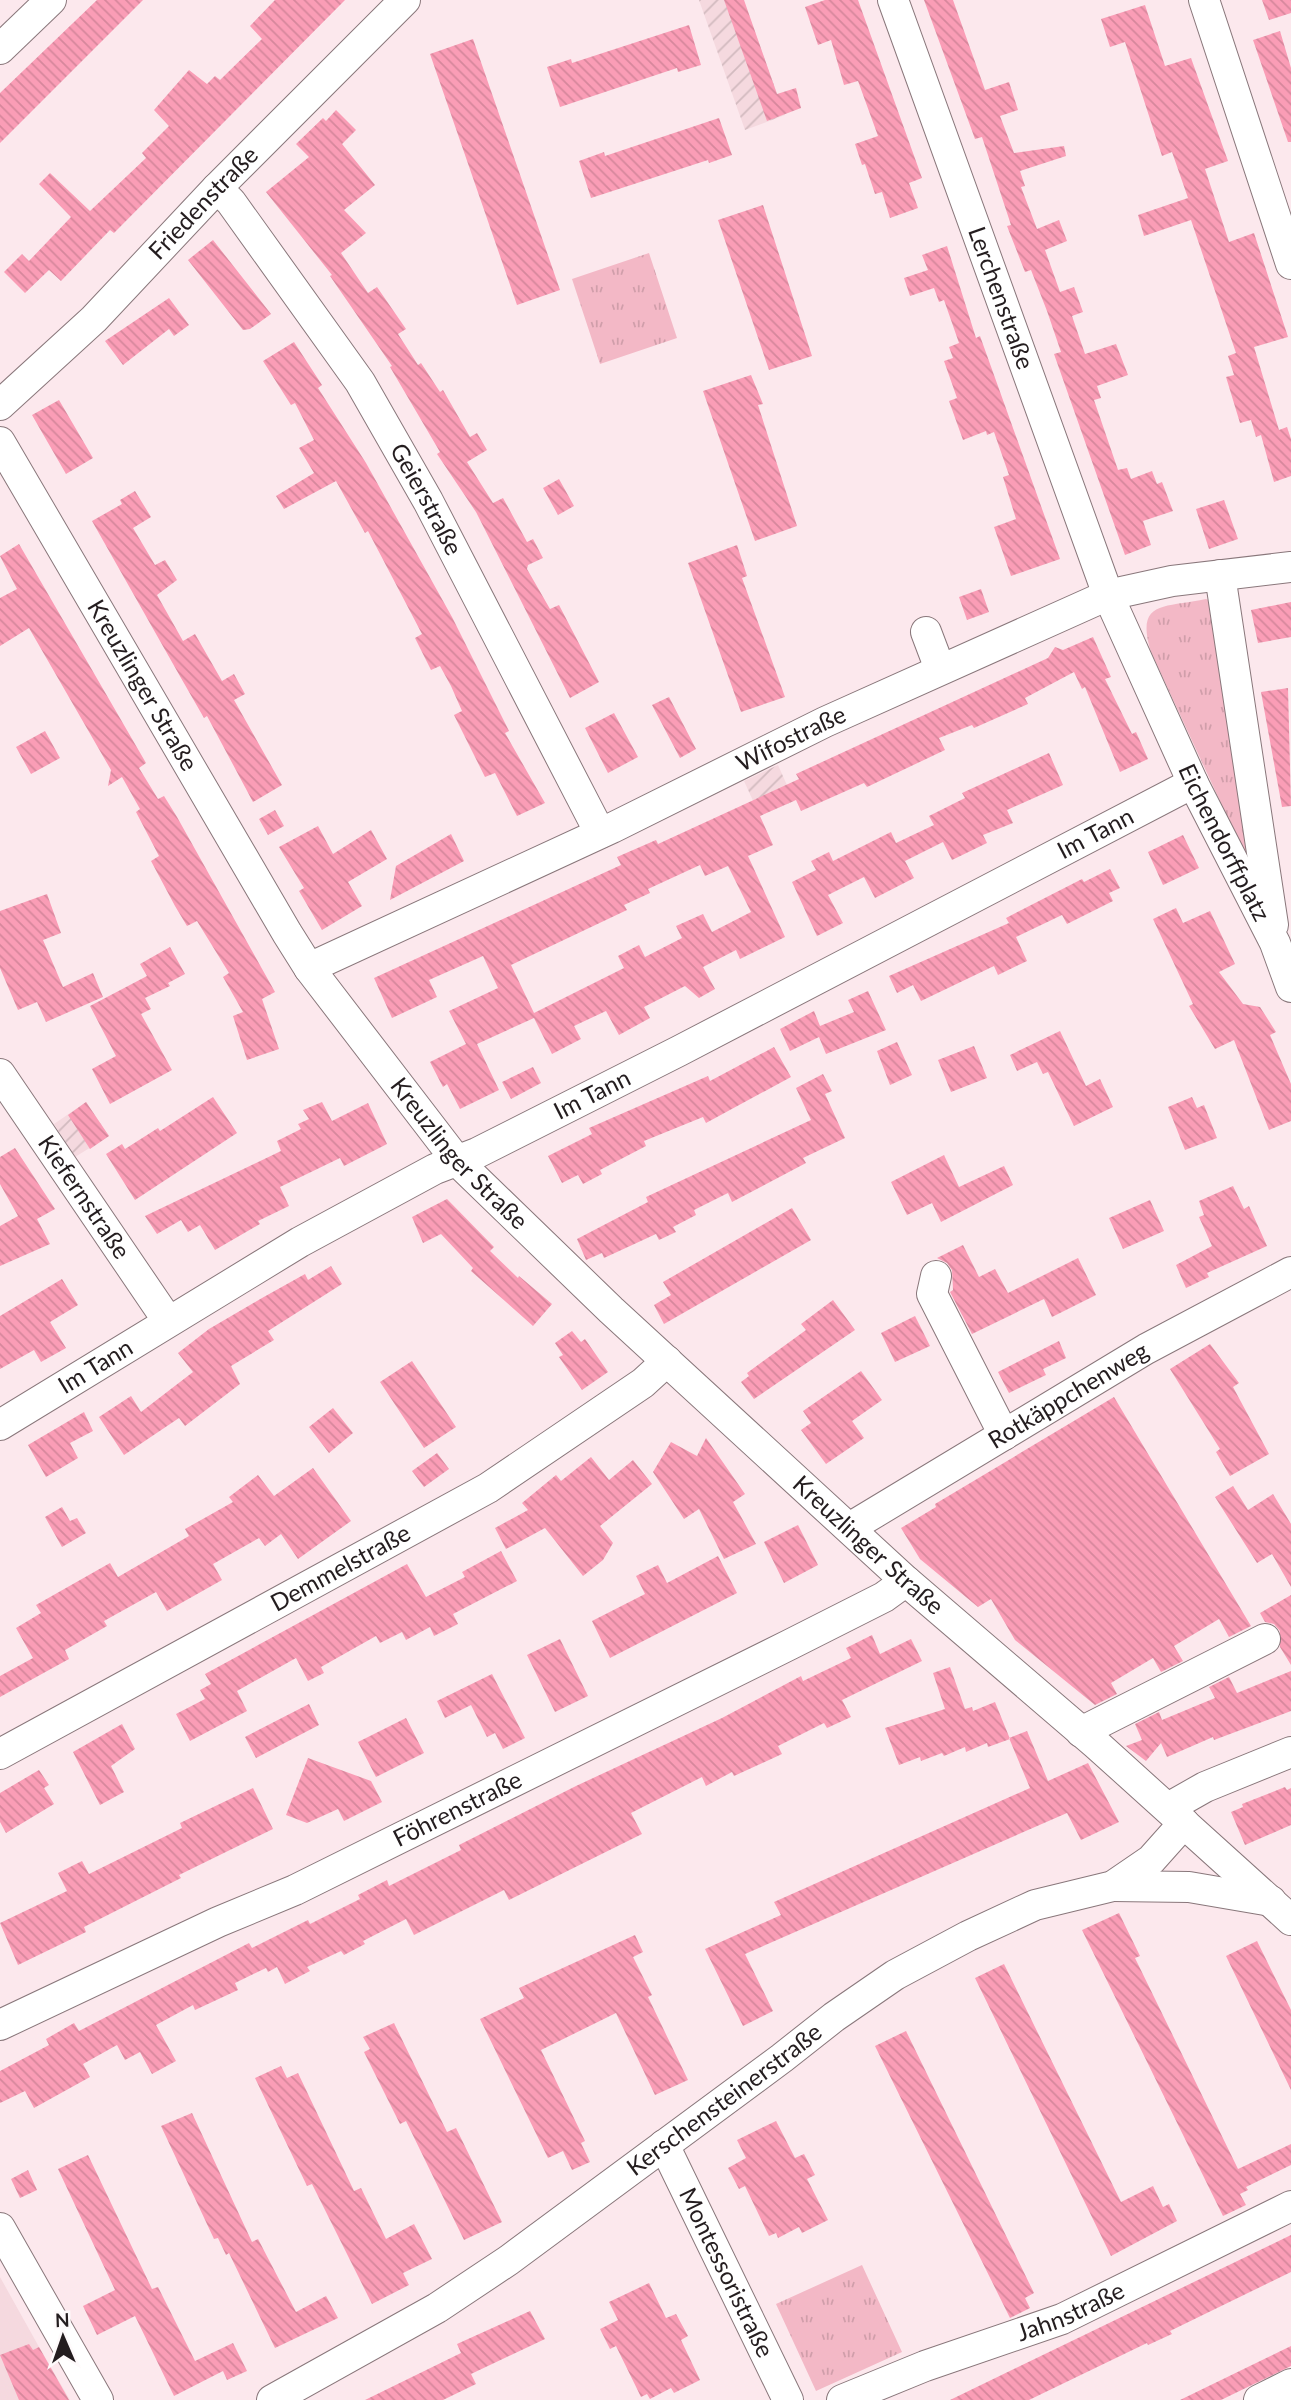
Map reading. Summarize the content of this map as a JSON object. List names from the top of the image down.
{
  "streets": {
    "street": [
      "Friedenstraße",
      "Lerchenstraße",
      "Geierstraße",
      "Kreuzlinger Straße",
      "Wifostraße",
      "Im Tann",
      "Eichendorffplatz",
      "Kiefernstraße",
      "Rotkäppchenweg",
      "Demmelstraße",
      "Föhrenstraße",
      "Kerschensteinerstraße",
      "Montessoristraße",
      "Jahnstraße"
    ]
  },
  "crossings": [
    ["Friedenstraße", "Geierstraße"],
    ["Lerchenstraße", "Wifostraße"],
    ["Lerchenstraße", "Eichendorffplatz"],
    ["Geierstraße", "Wifostraße"],
    ["Kreuzlinger Straße", "Wifostraße"],
    ["Kreuzlinger Straße", "Im Tann"],
    ["Kreuzlinger Straße", "Rotkäppchenweg"],
    ["Kreuzlinger Straße", "Demmelstraße"],
    ["Kreuzlinger Straße", "Föhrenstraße"],
    ["Kreuzlinger Straße", "Kerschensteinerstraße"],
    ["Wifostraße", "Eichendorffplatz"],
    ["Im Tann", "Eichendorffplatz"],
    ["Im Tann", "Kiefernstraße"],
    ["Kerschensteinerstraße", "Montessoristraße"]
  ],
  "north": "top"
}
